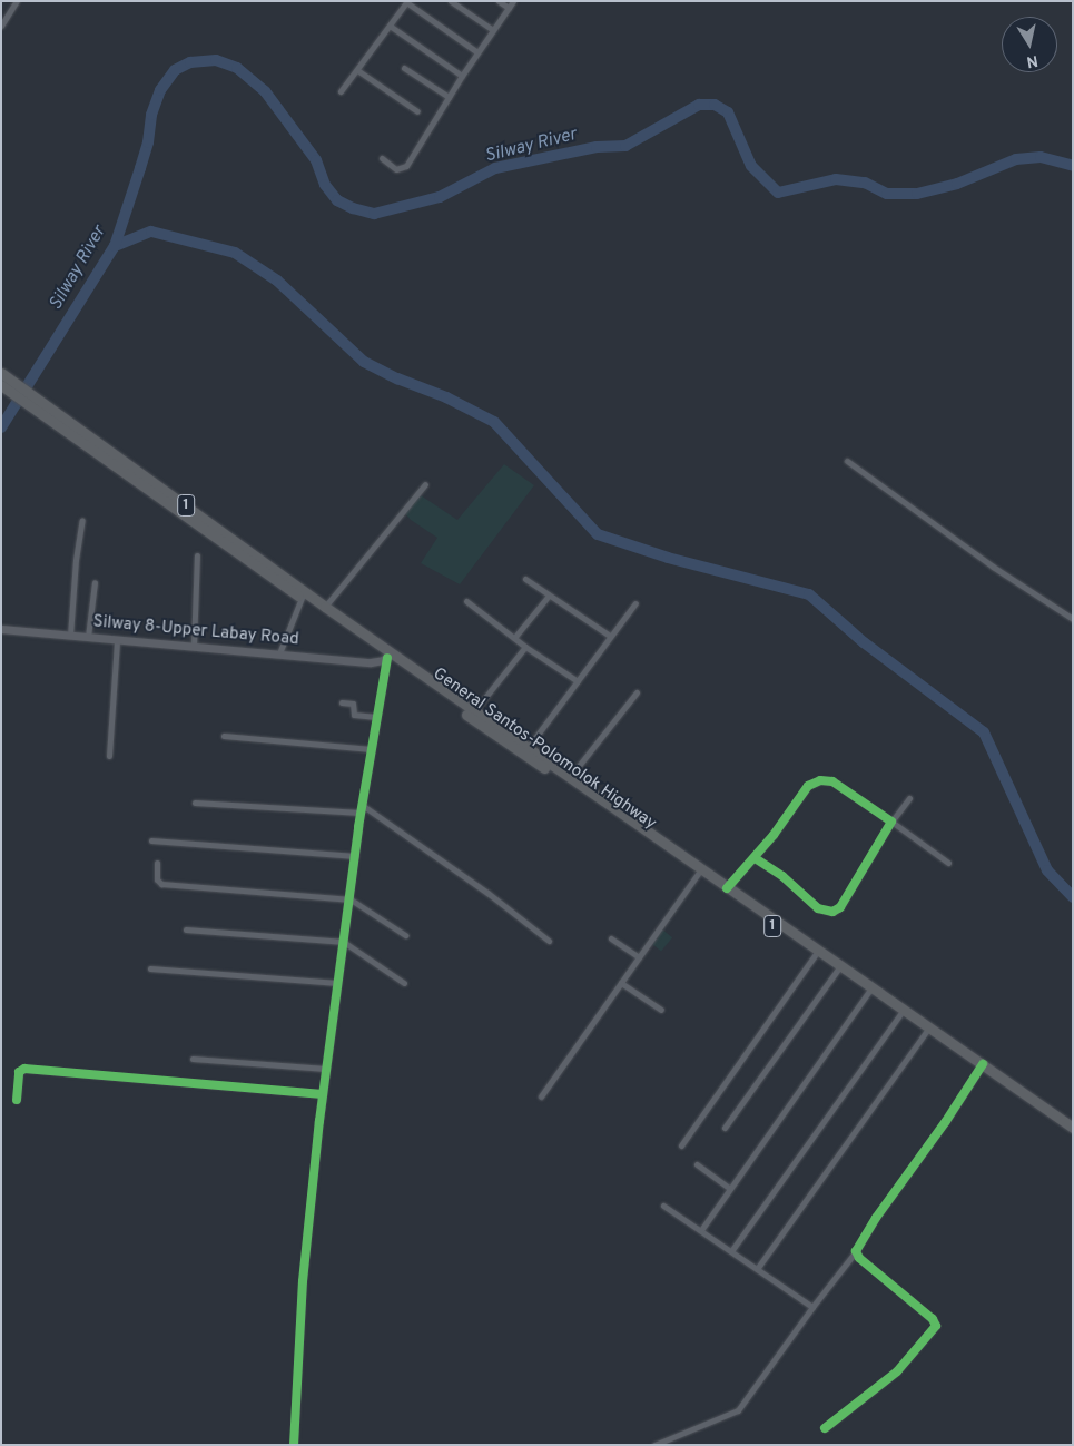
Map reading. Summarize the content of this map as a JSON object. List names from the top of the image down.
{
  "streets": {
    "highway": ["1", "General Santos-Polomolok Highway"],
    "main road": ["Silway 8-Upper Labay Road"]
  },
  "crossings": [
    ["1", "Silway 8-Upper Labay Road"],
    ["1", "General Santos-Polomolok Highway"],
    ["Silway 8-Upper Labay Road", "General Santos-Polomolok Highway"]
  ],
  "water": ["Silway River"],
  "north": "bottom"
}
